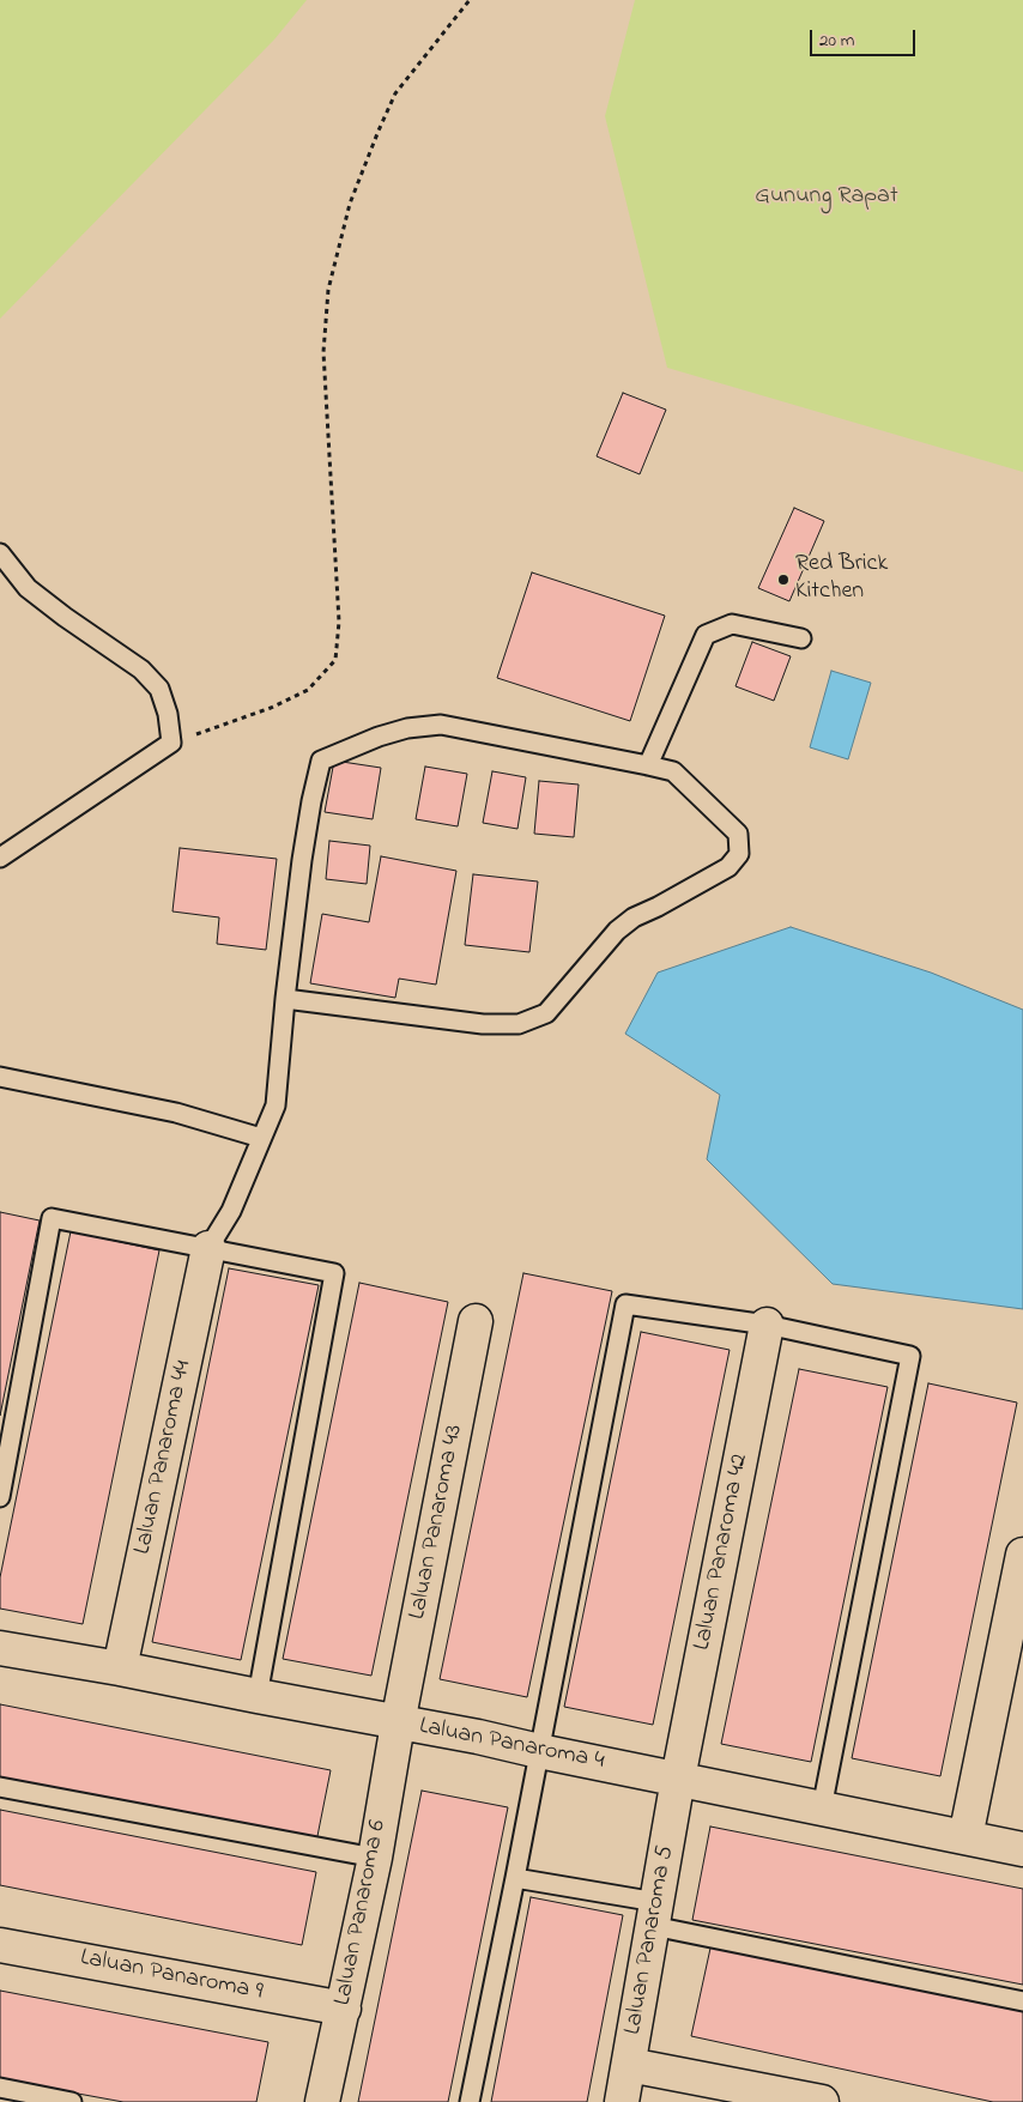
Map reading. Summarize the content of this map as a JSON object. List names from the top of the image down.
{
  "streets": {
    "street": [
      "Laluan Panaroma 44",
      "Laluan Panaroma 43",
      "Laluan Panaroma 42",
      "Laluan Panaroma 4",
      "Laluan Panaroma 6",
      "Laluan Panaroma 5",
      "Laluan Panaroma 9"
    ]
  },
  "crossings": [
    ["Laluan Panaroma 44", "Laluan Panaroma 4"],
    ["Laluan Panaroma 43", "Laluan Panaroma 4"],
    ["Laluan Panaroma 43", "Laluan Panaroma 6"],
    ["Laluan Panaroma 42", "Laluan Panaroma 4"],
    ["Laluan Panaroma 42", "Laluan Panaroma 5"],
    ["Laluan Panaroma 4", "Laluan Panaroma 6"],
    ["Laluan Panaroma 4", "Laluan Panaroma 5"],
    ["Laluan Panaroma 6", "Laluan Panaroma 9"]
  ],
  "parks": ["Gunung Rapat"],
  "places": ["Red Brick Kitchen"],
  "scale_bar": "20 m"
}
